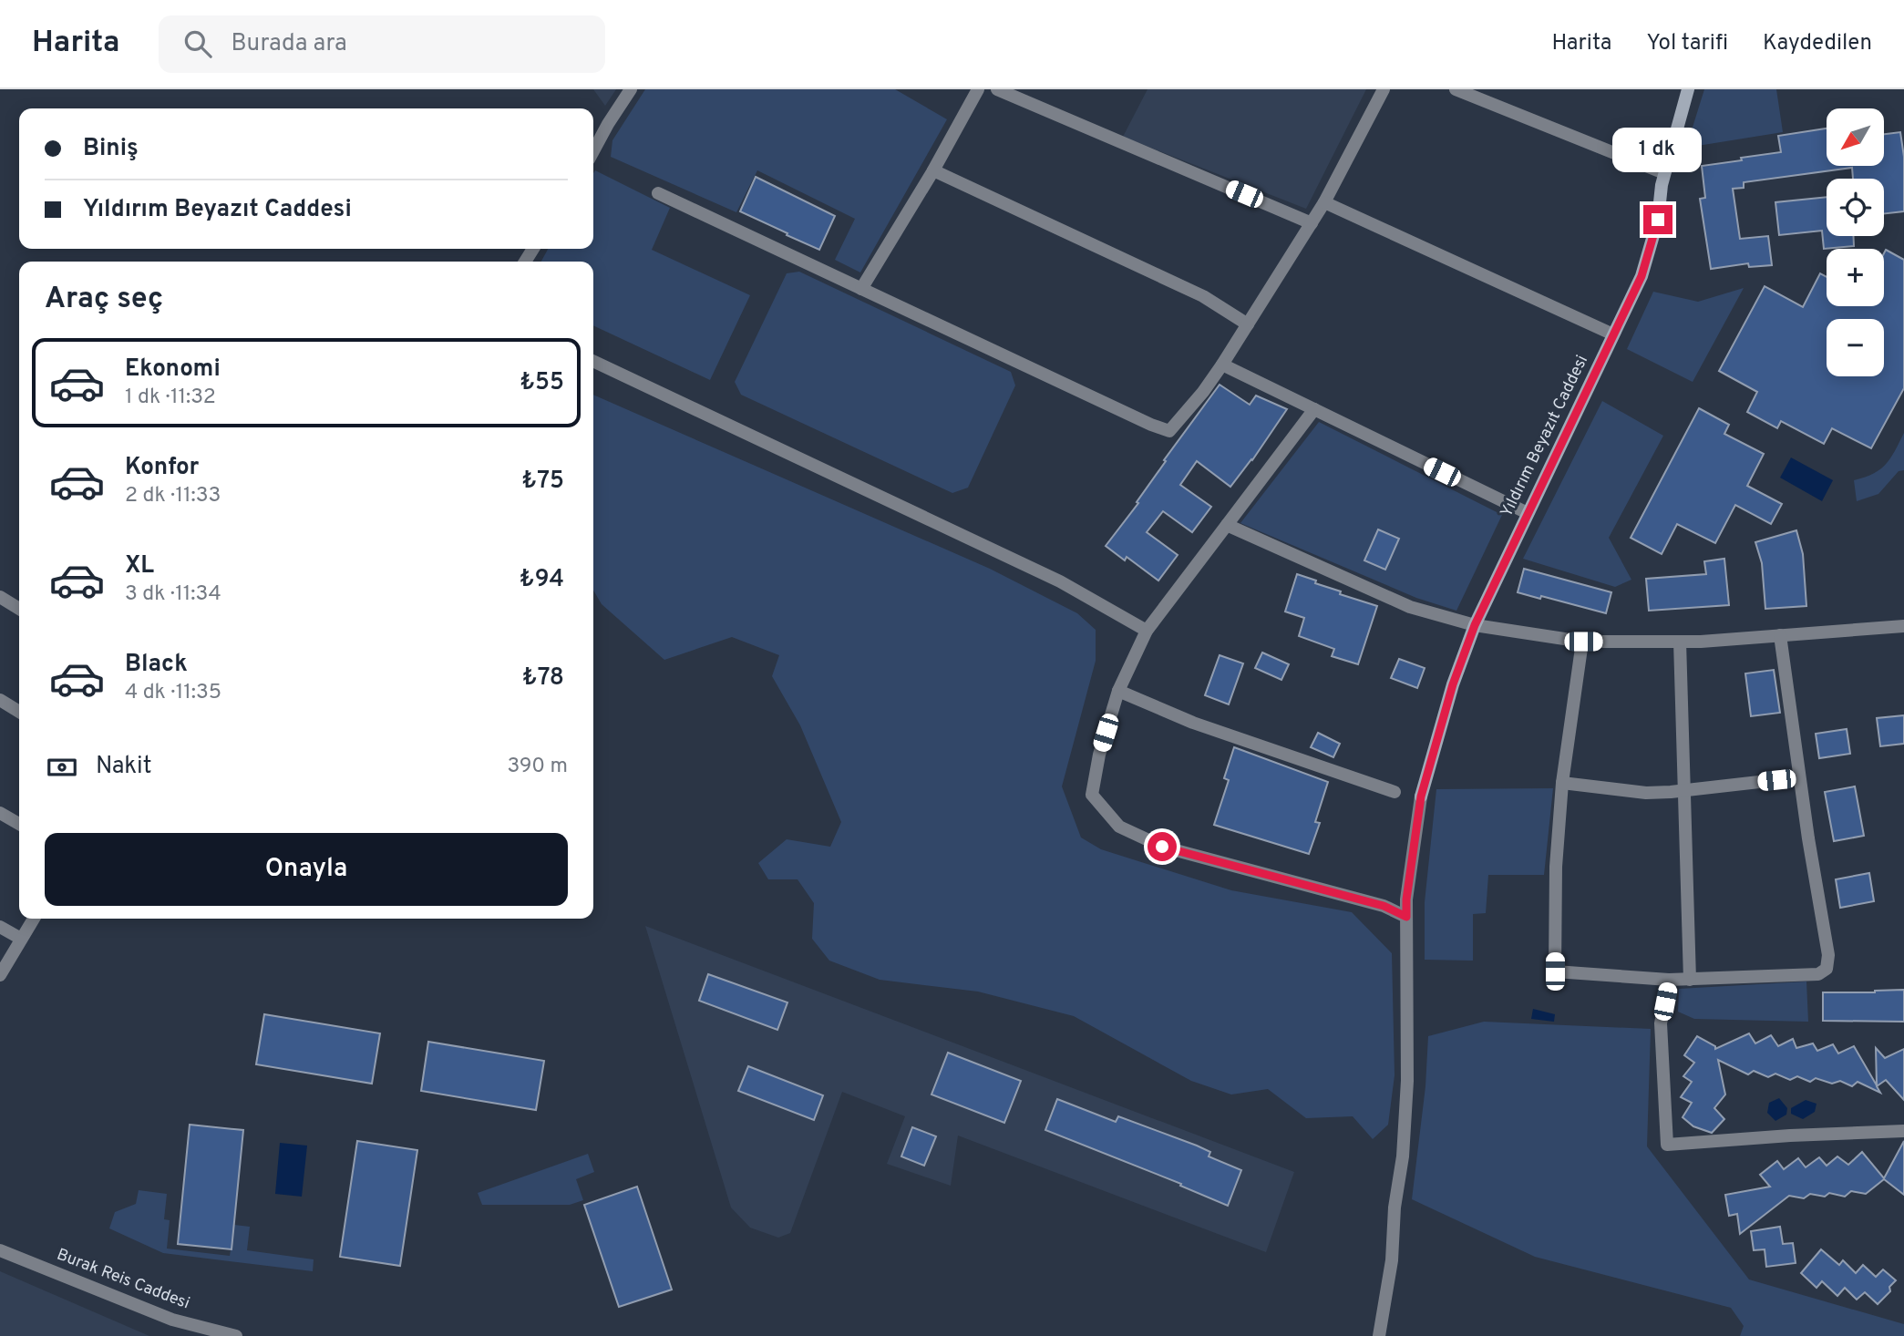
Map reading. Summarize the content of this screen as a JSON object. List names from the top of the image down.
{
  "streets": {
    "street": ["Yıldırım Beyazıt Caddesi", "Burak Reis Caddesi"]
  },
  "north": "bottom left",
  "page": {
    "header": "Harita",
    "search": "Burada ara",
    "nav": ["Harita", "Yol tarifi", "Kaydedilen"],
    "map_buttons": ["+", "−"],
    "banner": ["Biniş", "Yıldırım Beyazıt Caddesi"],
    "bubble": "1 dk",
    "heading": "Araç seç",
    "list": [
      {
        "name": "Ekonomi",
        "note": "1 dk · 11:32",
        "value": "₺55"
      },
      {
        "name": "Konfor",
        "note": "2 dk · 11:33",
        "value": "₺75"
      },
      {
        "name": "XL",
        "note": "3 dk · 11:34",
        "value": "₺94"
      },
      {
        "name": "Black",
        "note": "4 dk · 11:35",
        "value": "₺78"
      }
    ],
    "pay": ["Nakit", "390 m"],
    "buttons": "Onayla"
  }
}
